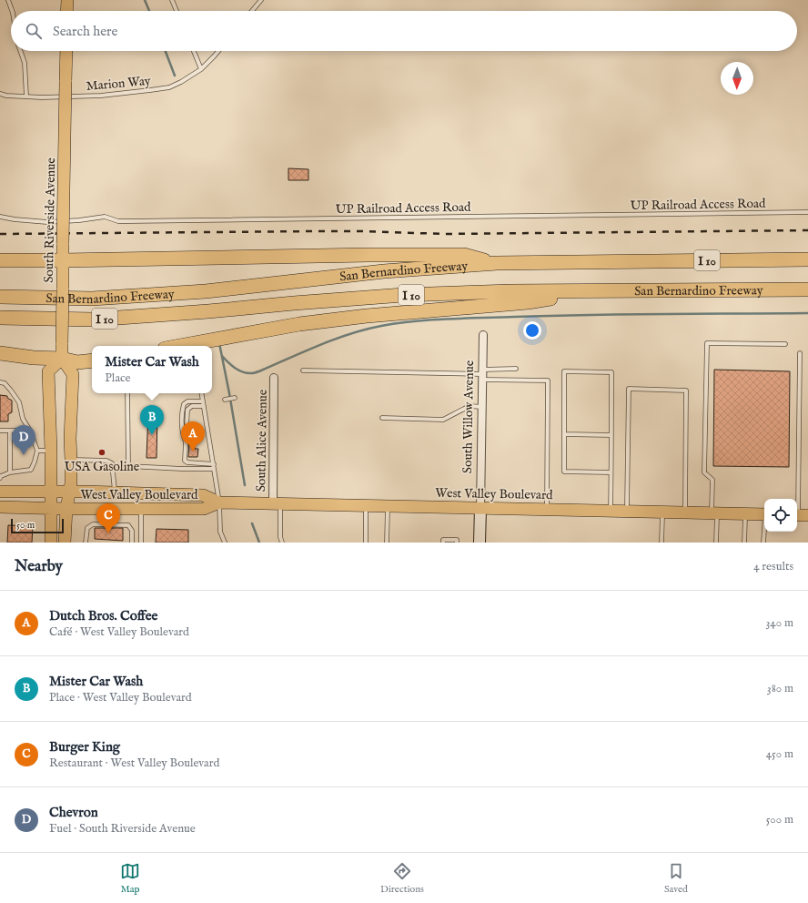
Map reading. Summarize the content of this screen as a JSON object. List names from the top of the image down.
{
  "streets": {
    "highway": ["I 10", "San Bernardino Freeway"],
    "main road": ["South Riverside Avenue", "West Valley Boulevard"],
    "street": ["South Willow Avenue", "South Alice Avenue"],
    "lane": ["Marion Way", "UP Railroad Access Road"]
  },
  "crossings": [
    ["South Willow Avenue", "West Valley Boulevard"],
    ["South Alice Avenue", "West Valley Boulevard"]
  ],
  "places": ["USA Gasoline"],
  "scale_bar": "50 m",
  "north": "bottom",
  "page": {
    "search": "Search here",
    "popup": ["Mister Car Wash", "Place"],
    "pins": [
      "B",
      "A",
      "D",
      "C"
    ],
    "scale": "50 m",
    "heading": ["Nearby", "4 results"],
    "list": [
      {
        "mark": "A",
        "name": "Dutch Bros. Coffee",
        "note": "Café · West Valley Boulevard",
        "value": "340 m"
      },
      {
        "mark": "B",
        "name": "Mister Car Wash",
        "note": "Place · West Valley Boulevard",
        "value": "380 m"
      },
      {
        "mark": "C",
        "name": "Burger King",
        "note": "Restaurant · West Valley Boulevard",
        "value": "450 m"
      },
      {
        "mark": "D",
        "name": "Chevron",
        "note": "Fuel · South Riverside Avenue",
        "value": "500 m"
      }
    ],
    "nav": ["Map", "Directions", "Saved"]
  }
}
